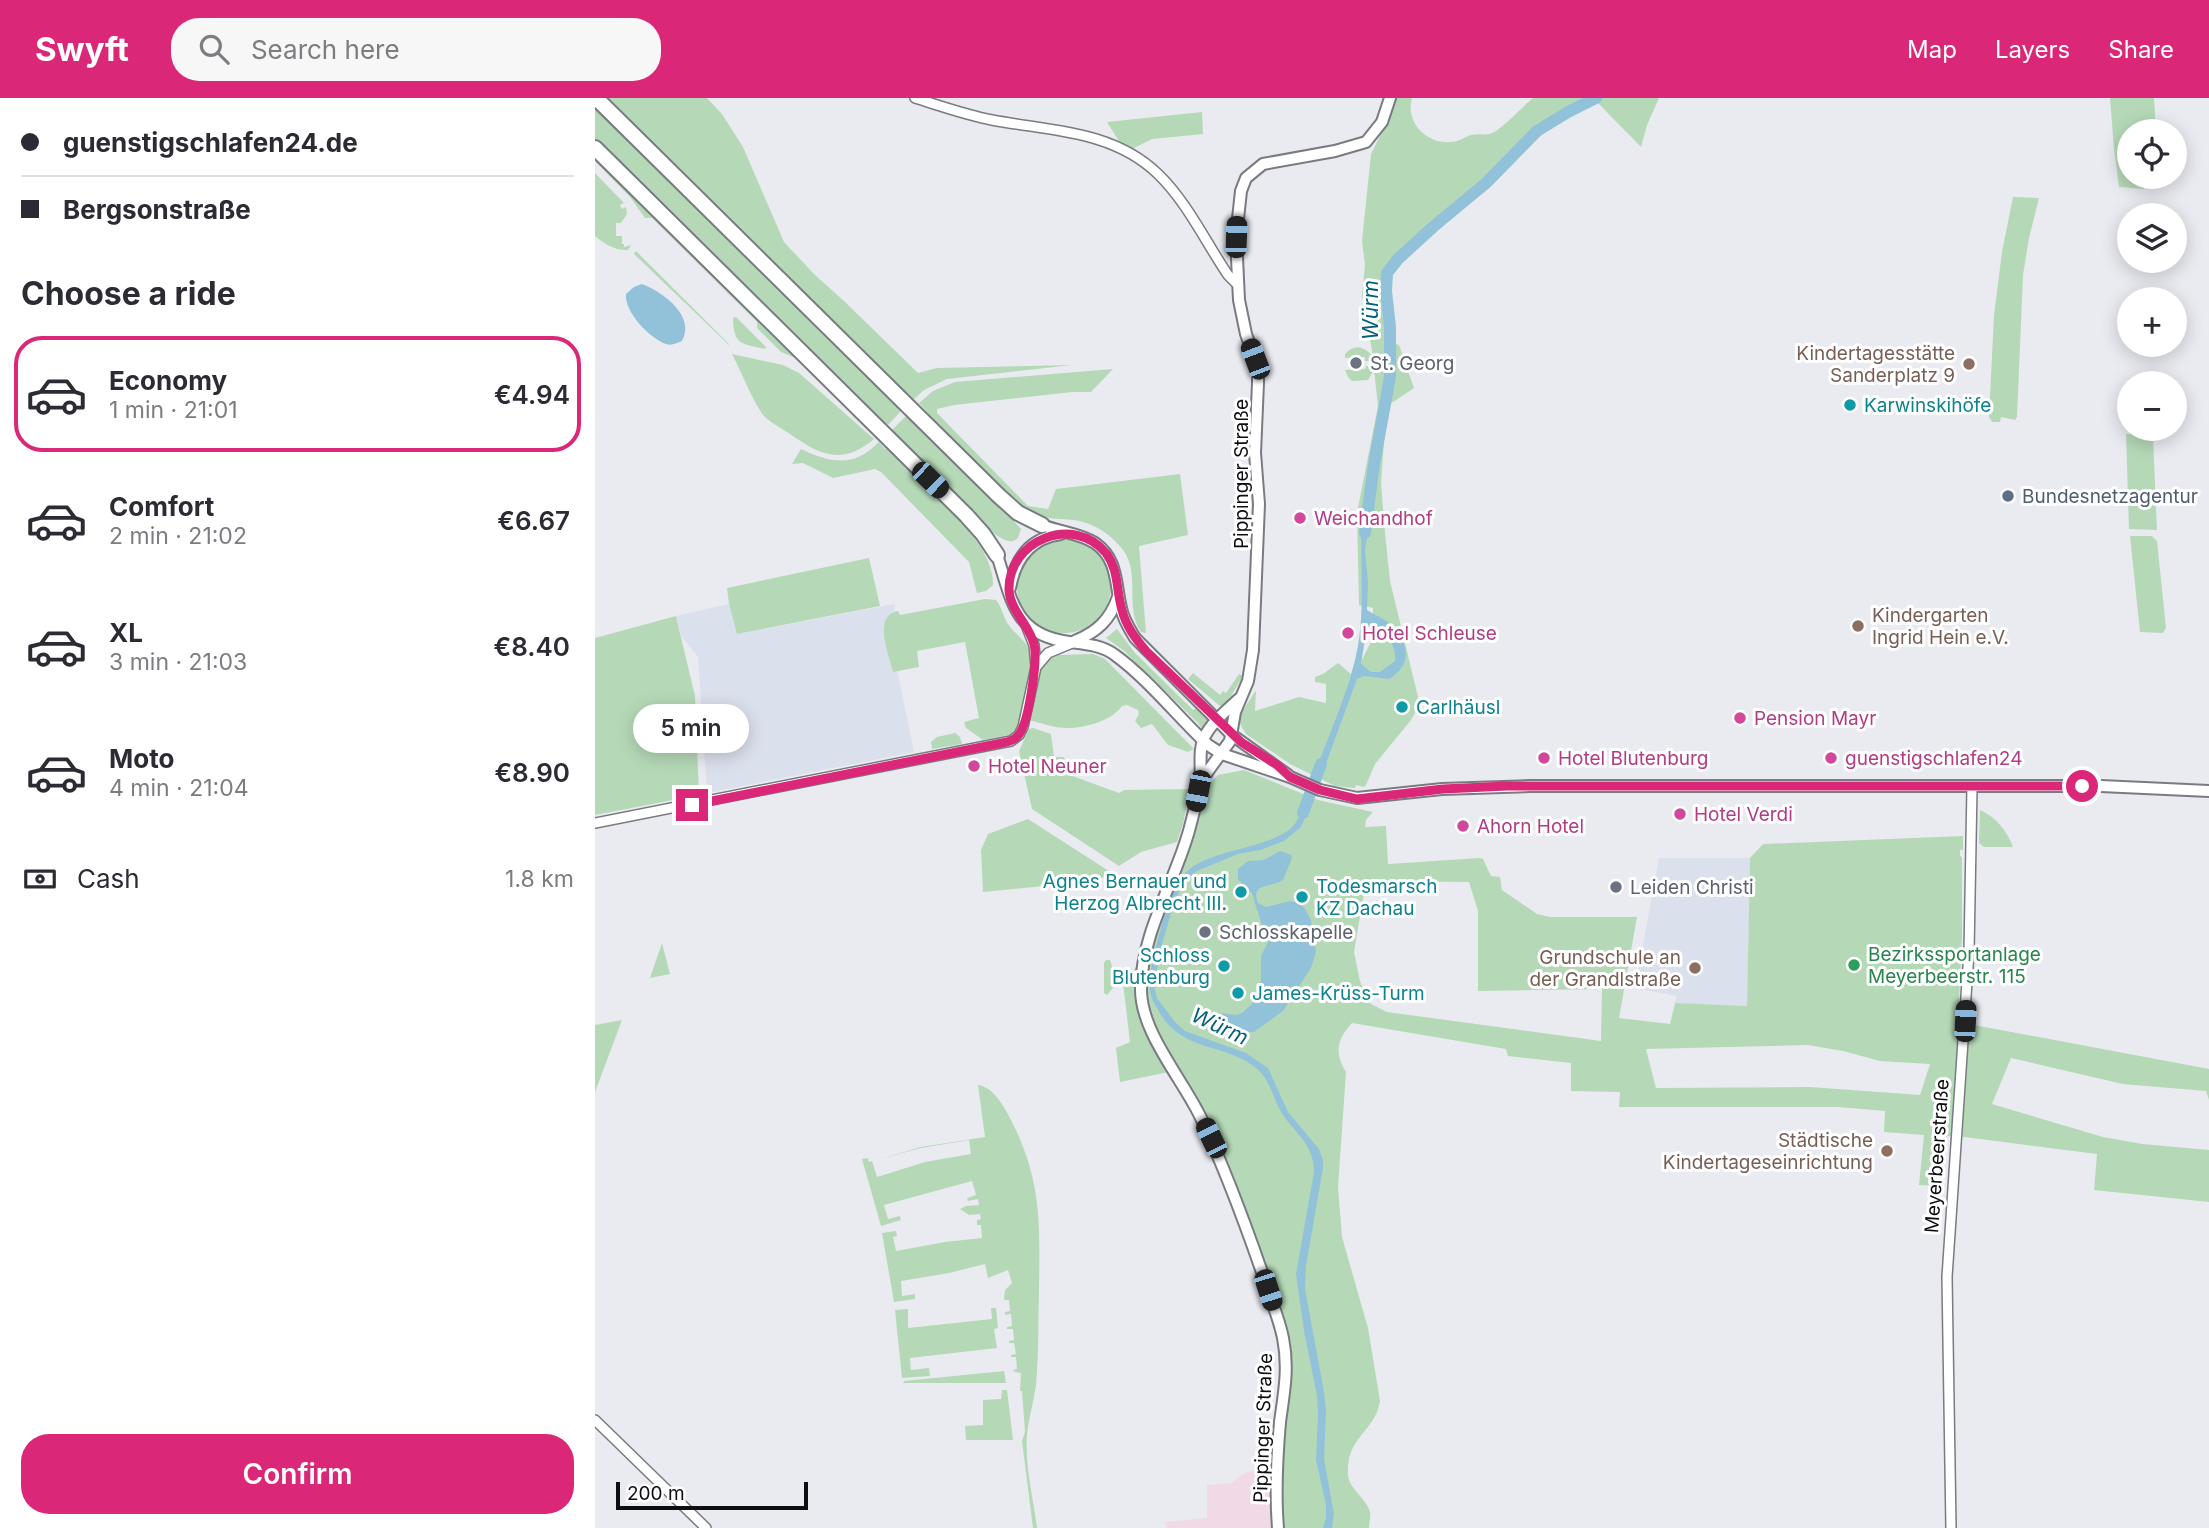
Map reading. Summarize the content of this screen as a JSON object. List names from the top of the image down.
{
  "streets": {
    "main road": ["Pippinger Straße"],
    "street": ["Meyerbeerstraße"]
  },
  "water": ["Würm"],
  "places": [
    "St. Georg",
    "Kindertagesstätte Sanderplatz 9",
    "Karwinskihöfe",
    "Bundesnetzagentur",
    "Weichandhof",
    "Kindergarten Ingrid Hein e.V.",
    "Hotel Schleuse",
    "Carlhäusl",
    "Pension Mayr",
    "Hotel Blutenburg",
    "guenstigschlafen24",
    "Hotel Neuner",
    "Hotel Verdi",
    "Ahorn Hotel",
    "Leiden Christi",
    "Agnes Bernauer und Herzog Albrecht III.",
    "Todesmarsch KZ Dachau",
    "Schlosskapelle",
    "Bezirkssportanlage Meyerbeerstr. 115",
    "Schloss Blutenburg",
    "Grundschule an der Grandlstraße",
    "James-Krüss-Turm",
    "Städtische Kindertageseinrichtung"
  ],
  "scale_bar": "200 m",
  "page": {
    "header": "Swyft",
    "search": "Search here",
    "nav": ["Map", "Layers", "Share"],
    "banner": ["guenstigschlafen24.de", "Bergsonstraße"],
    "map_buttons": ["+", "−"],
    "heading": "Choose a ride",
    "list": [
      {
        "name": "Economy",
        "note": "1 min · 21:01",
        "value": "€4.94"
      },
      {
        "name": "Comfort",
        "note": "2 min · 21:02",
        "value": "€6.67"
      },
      {
        "name": "XL",
        "note": "3 min · 21:03",
        "value": "€8.40"
      },
      {
        "name": "Moto",
        "note": "4 min · 21:04",
        "value": "€8.90"
      }
    ],
    "bubble": "5 min",
    "pay": ["Cash", "1.8 km"],
    "buttons": "Confirm",
    "scale": "200 m"
  }
}
